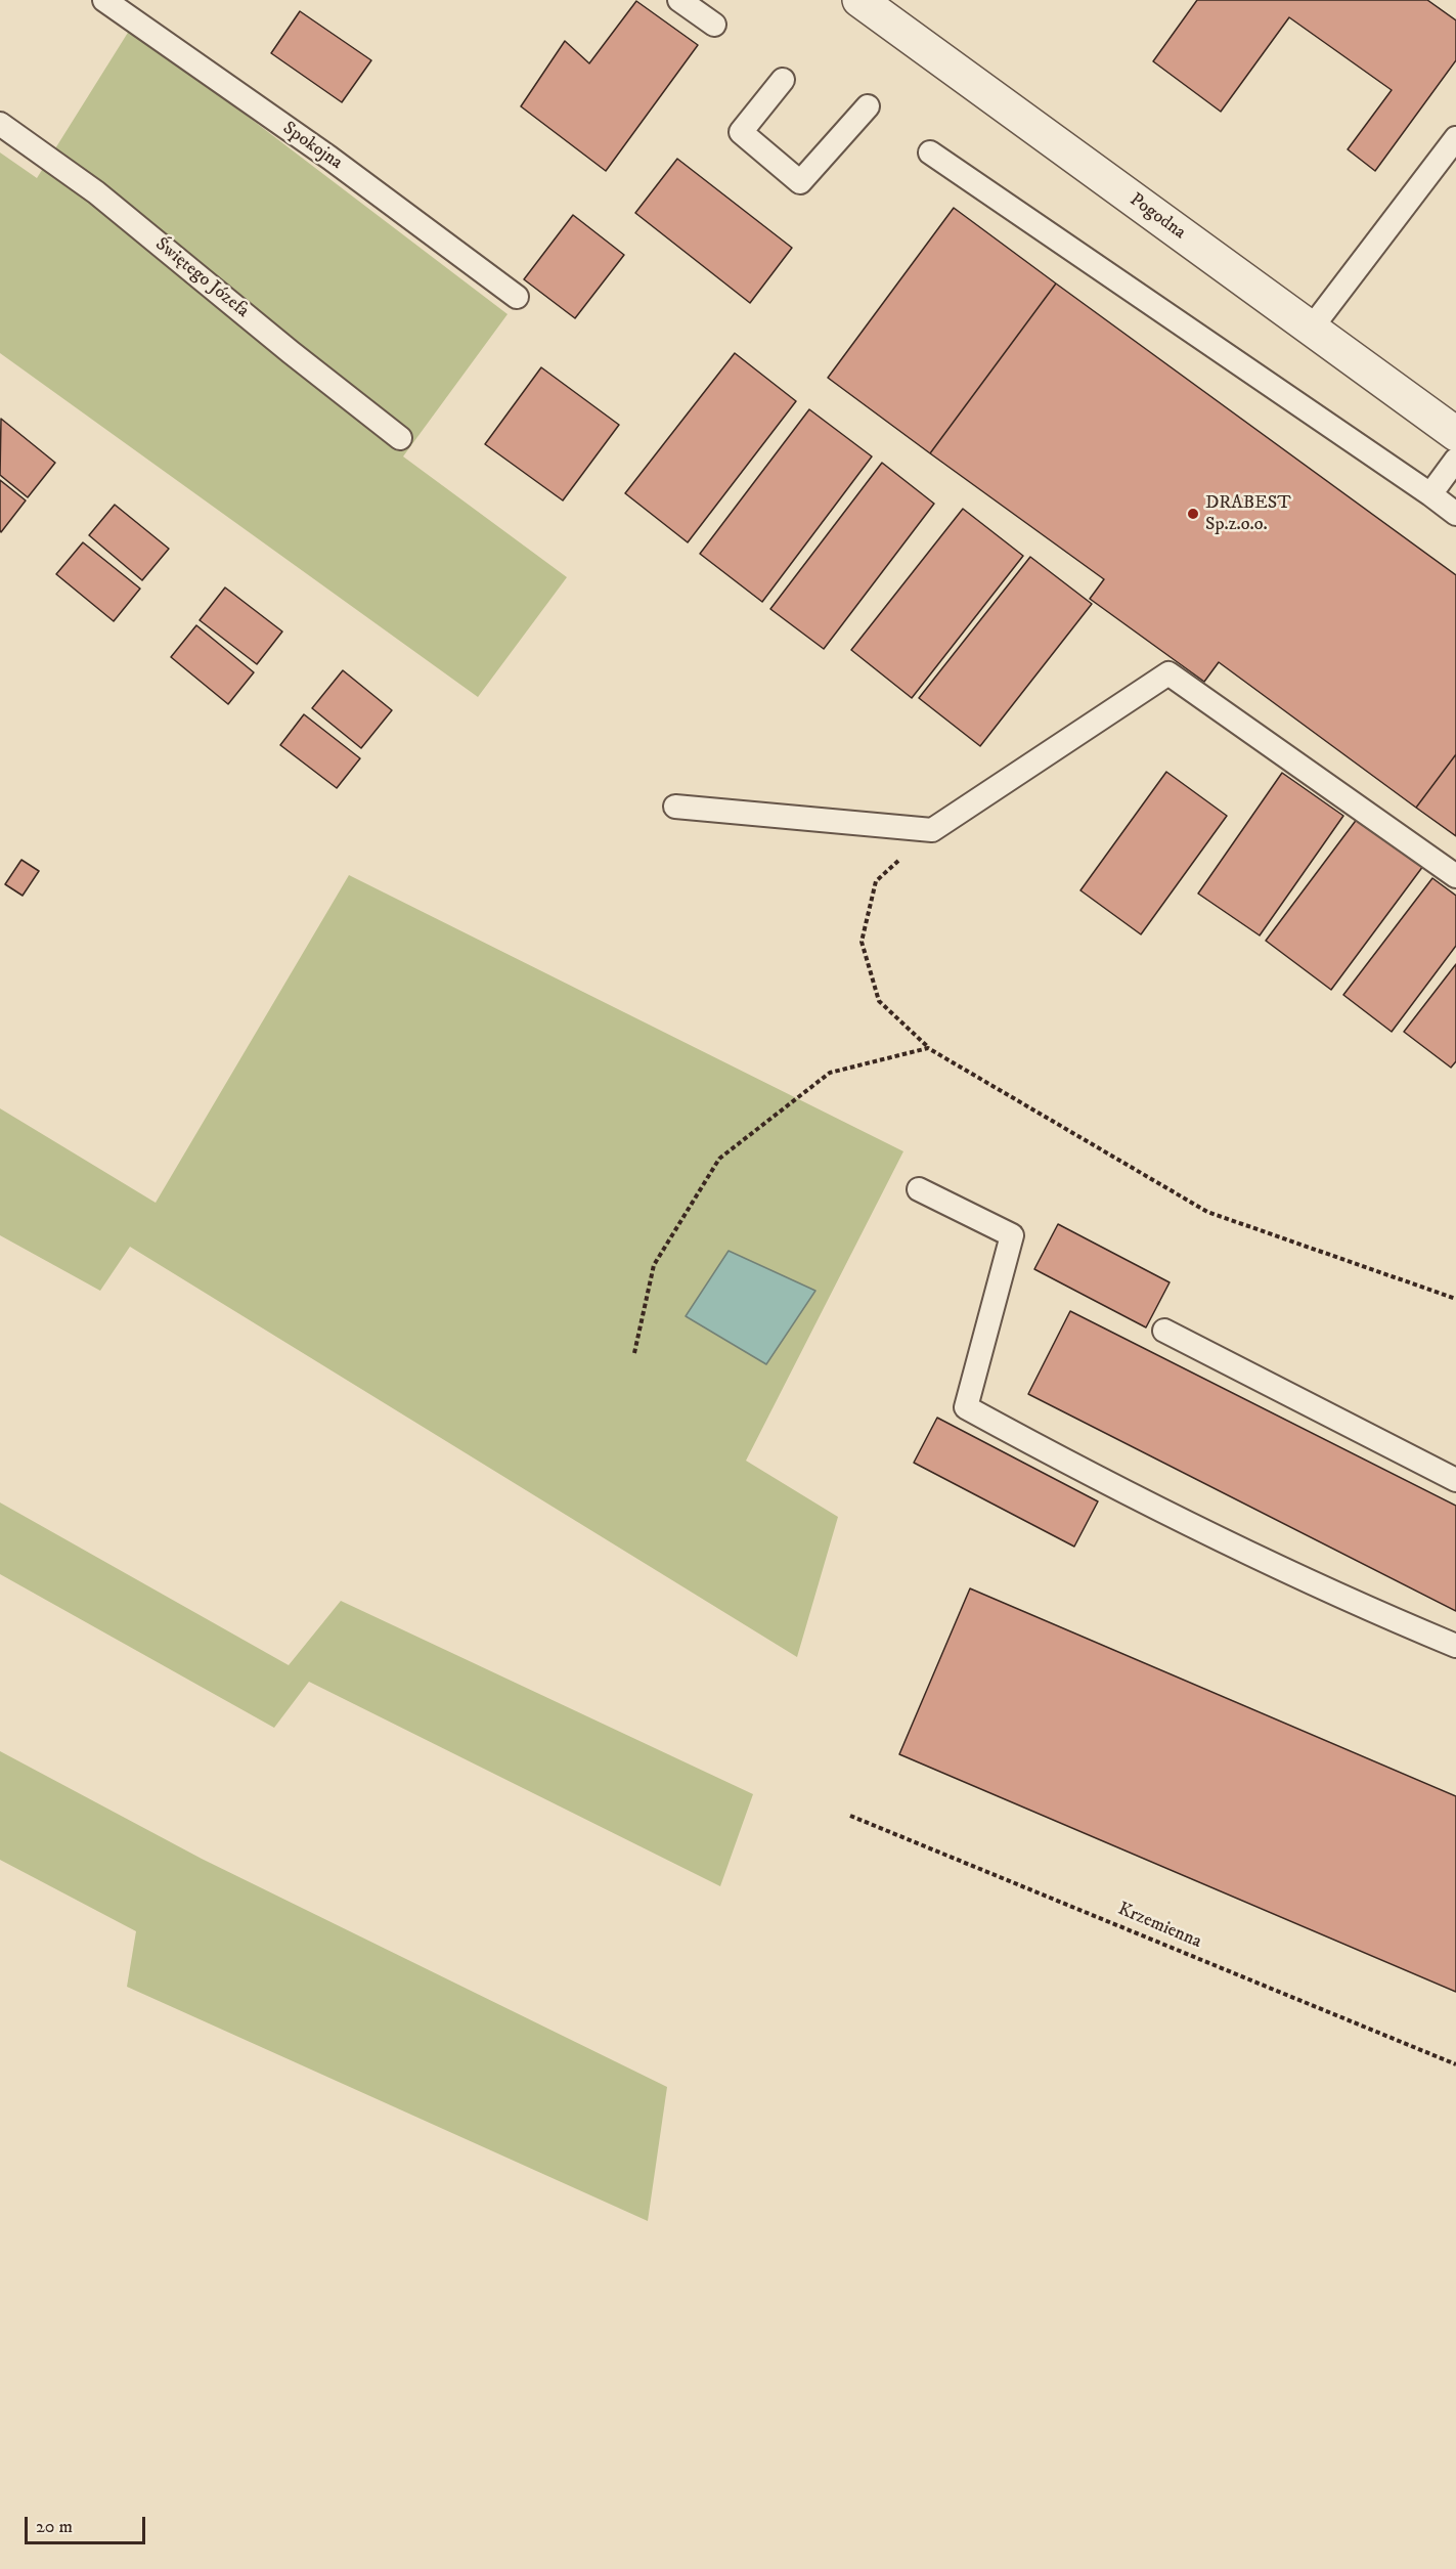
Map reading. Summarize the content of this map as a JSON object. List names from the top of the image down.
{
  "streets": {
    "street": ["Pogodna"],
    "lane": ["Spokojna", "Świętego Józefa"],
    "path": ["Krzemienna"]
  },
  "places": ["DRABEST Sp.z.o.o."],
  "scale_bar": "20 m"
}
